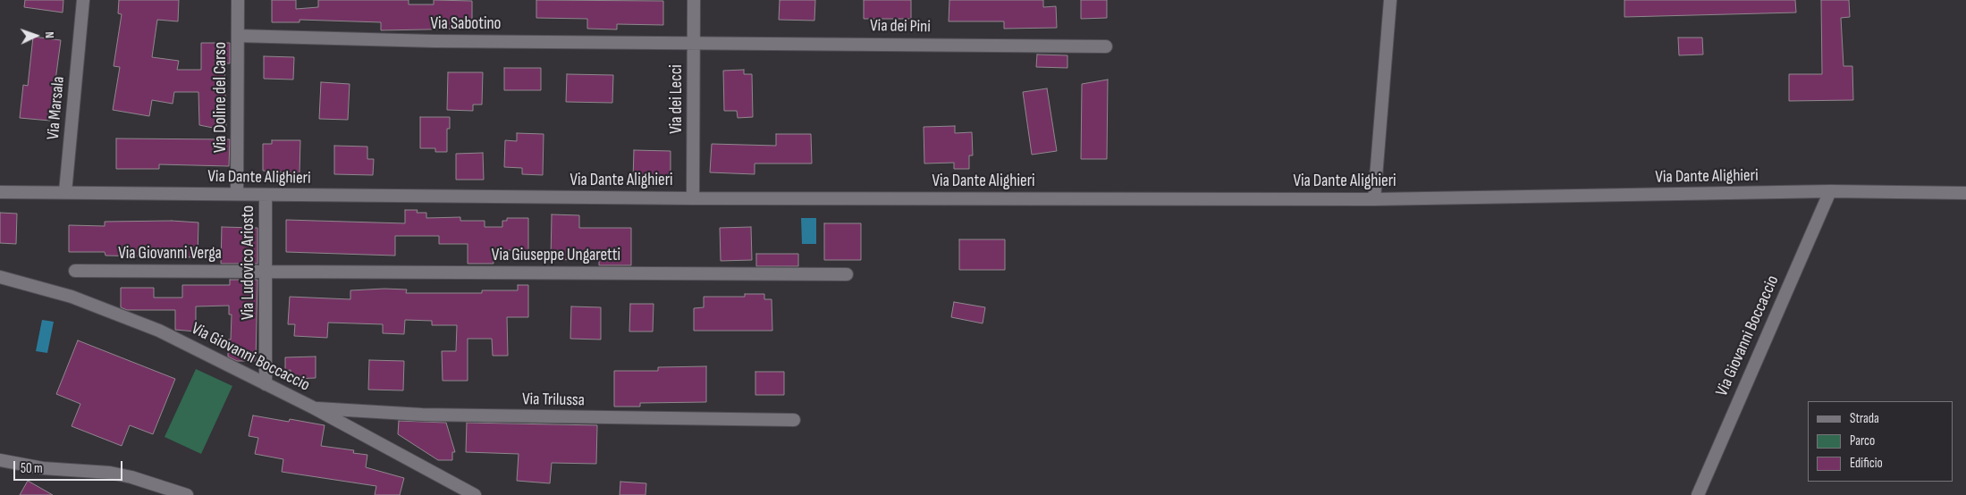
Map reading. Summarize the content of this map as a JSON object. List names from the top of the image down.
{
  "streets": {
    "street": [
      "Via Sabotino",
      "Via dei Pini",
      "Via Doline del Carso",
      "Via dei Lecci",
      "Via Marsala",
      "Via Dante Alighieri",
      "Via Giovanni Verga",
      "Via Giuseppe Ungaretti",
      "Via Ludovico Ariosto",
      "Via Giovanni Boccaccio",
      "Via Trilussa"
    ]
  },
  "crossings": [
    ["Via Sabotino", "Via dei Pini"],
    ["Via Sabotino", "Via Doline del Carso"],
    ["Via Sabotino", "Via dei Lecci"],
    ["Via dei Pini", "Via dei Lecci"],
    ["Via Doline del Carso", "Via Dante Alighieri"],
    ["Via dei Lecci", "Via Dante Alighieri"],
    ["Via Marsala", "Via Dante Alighieri"],
    ["Via Dante Alighieri", "Via Ludovico Ariosto"],
    ["Via Dante Alighieri", "Via Giovanni Boccaccio"],
    ["Via Giovanni Verga", "Via Giuseppe Ungaretti"],
    ["Via Giovanni Verga", "Via Ludovico Ariosto"],
    ["Via Giuseppe Ungaretti", "Via Ludovico Ariosto"],
    ["Via Ludovico Ariosto", "Via Giovanni Boccaccio"],
    ["Via Giovanni Boccaccio", "Via Trilussa"]
  ],
  "legend": ["Strada", "Parco", "Edificio"],
  "scale_bar": "50 m",
  "north": "right"
}
